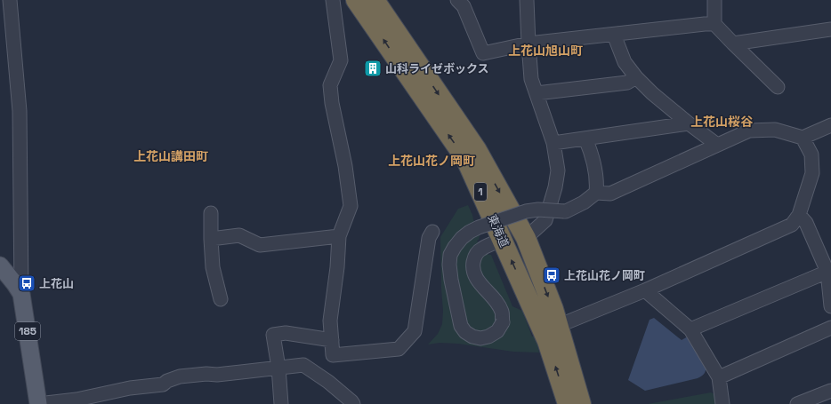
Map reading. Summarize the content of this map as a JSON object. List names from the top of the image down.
{
  "streets": {
    "highway": ["1", "東海道"],
    "main road": ["185"]
  },
  "districts": [
    "上花山旭山町",
    "上花山桜谷",
    "上花山講田町",
    "上花山花ノ岡町"
  ],
  "places": {
    "building": ["山科ライゼボックス"],
    "bus stop": ["上花山花ノ岡町", "上花山"]
  }
}
